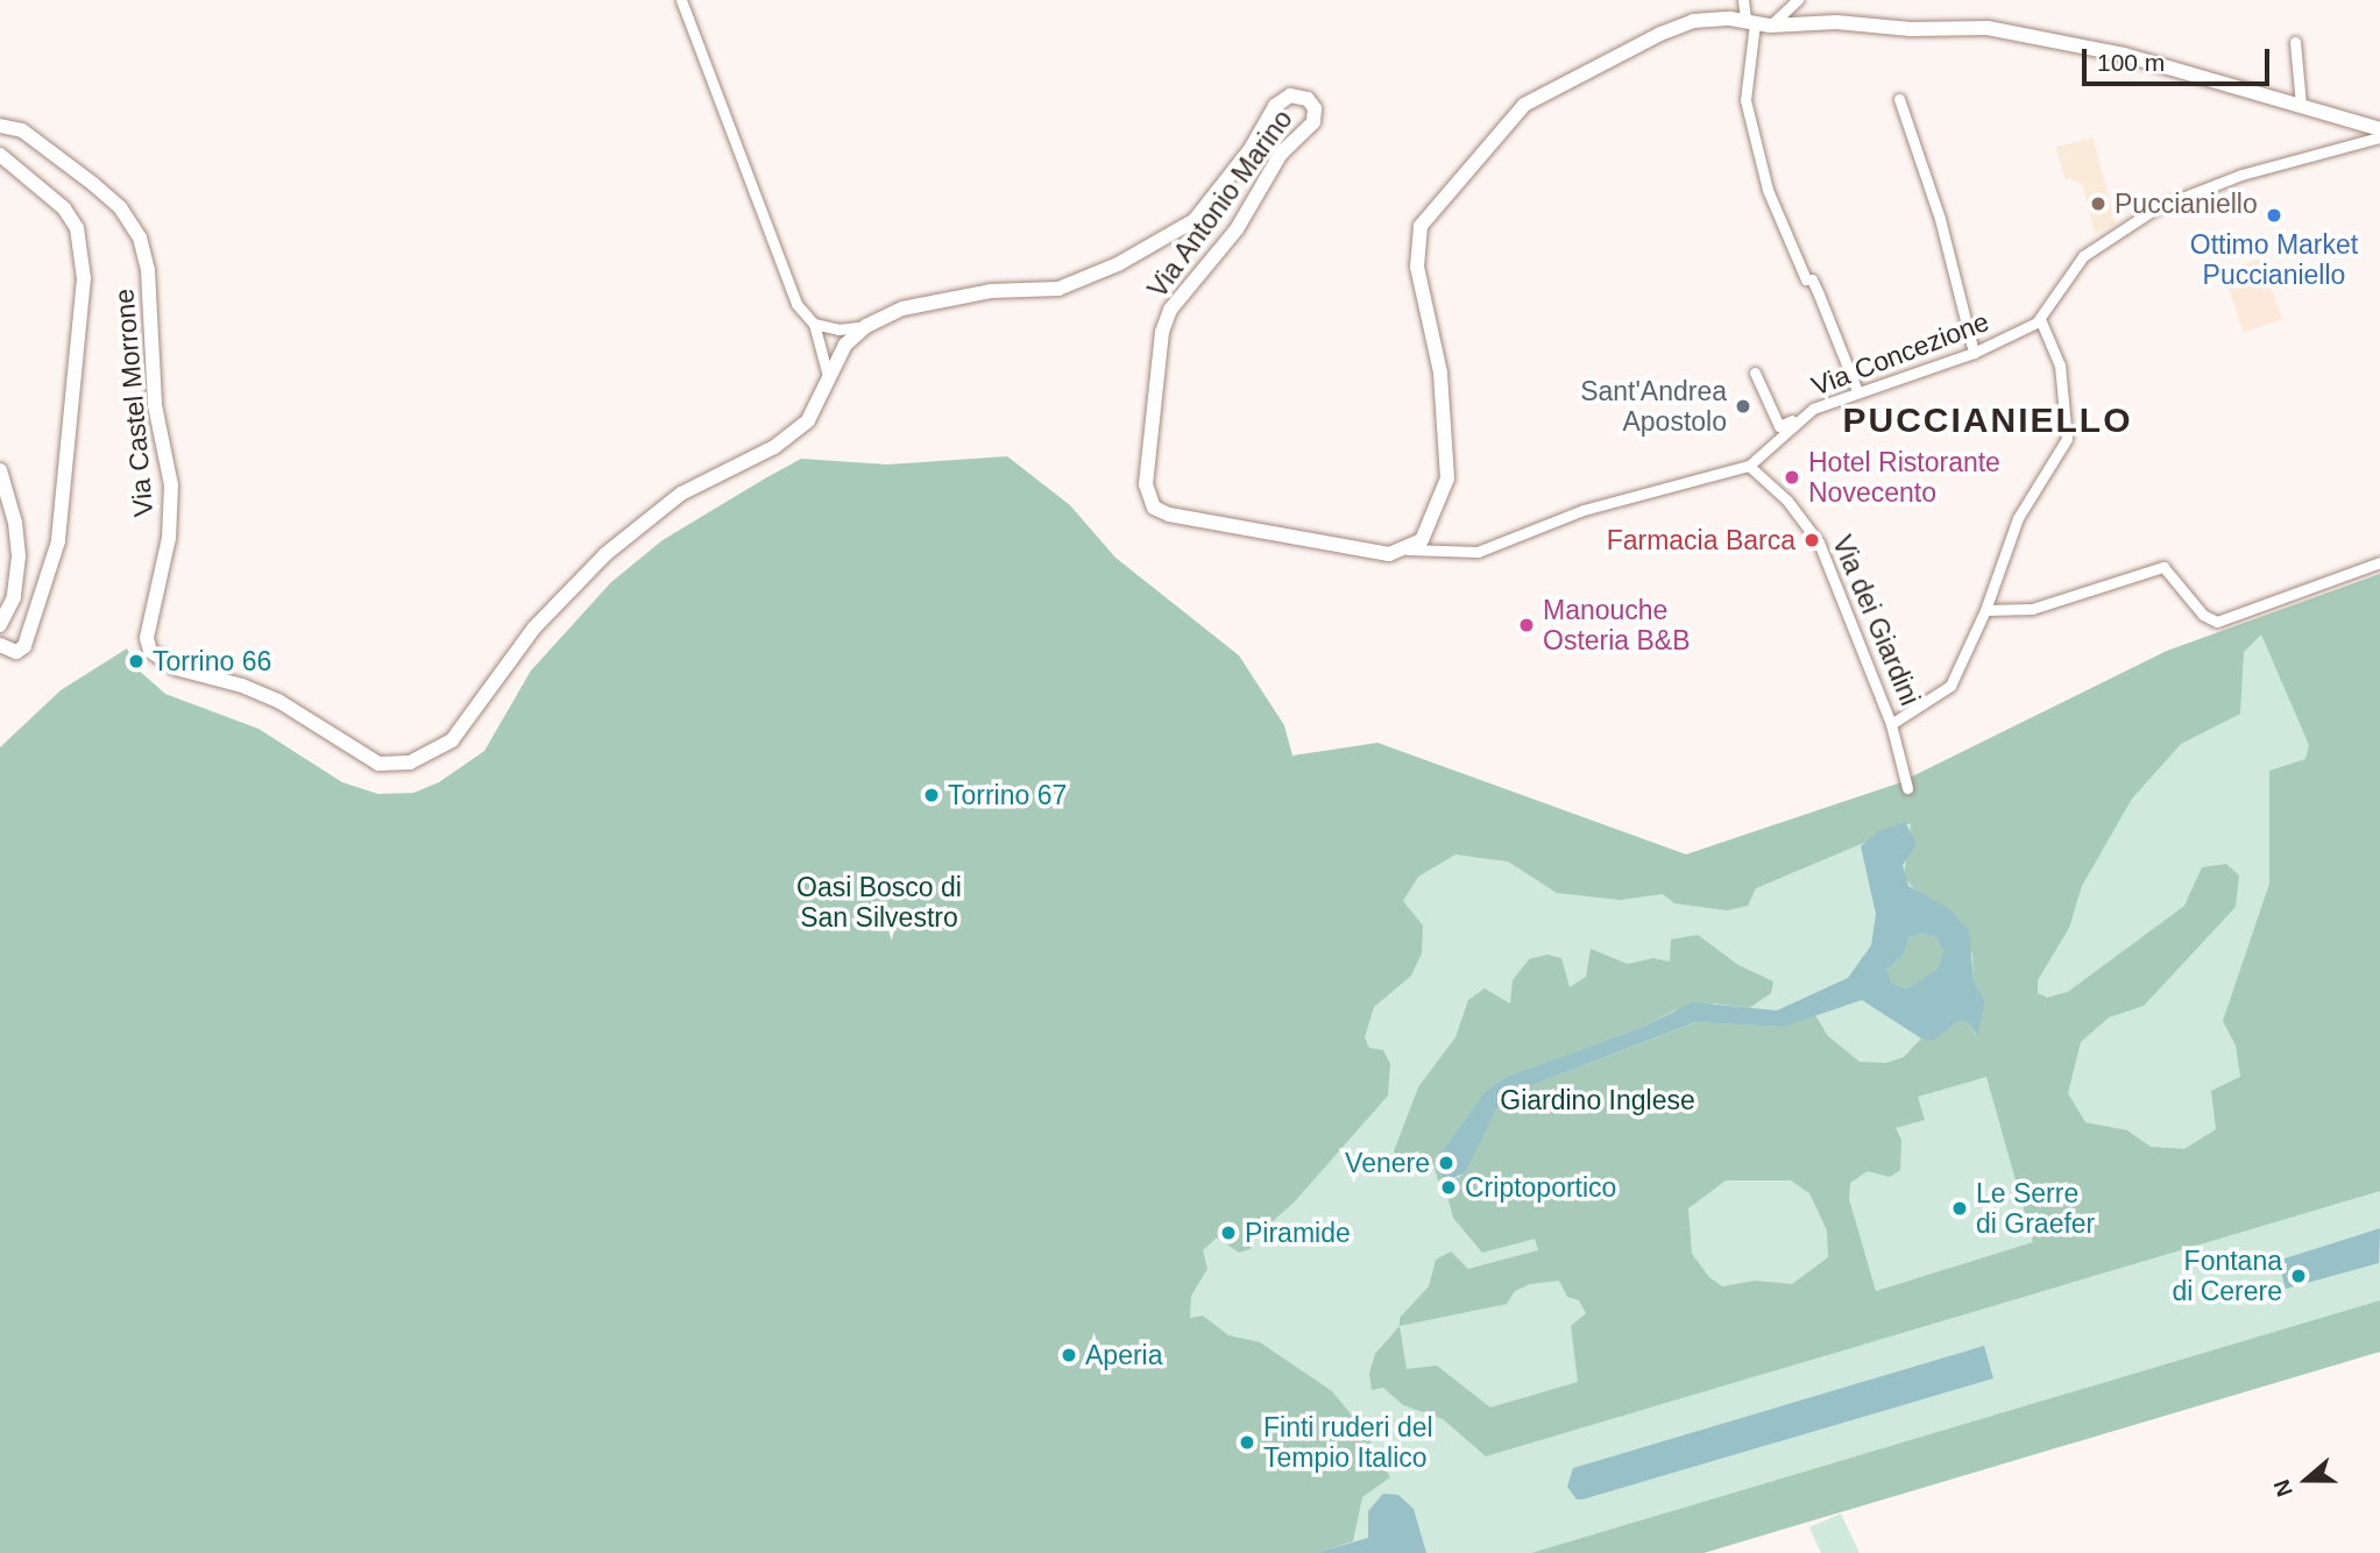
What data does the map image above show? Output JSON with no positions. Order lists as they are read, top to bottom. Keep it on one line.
{"streets":{"street":["Via Antonio Marino","Via Concezione","Via Castel Morrone","Via dei Giardini"]},"crossings":[["Via Antonio Marino","Via Concezione"],["Via Antonio Marino","Via Castel Morrone"],["Via Concezione","Via dei Giardini"]],"districts":["PUCCIANIELLO"],"parks":["Oasi Bosco di San Silvestro","Giardino Inglese"],"places":["Puccianiello","Ottimo Market Puccianiello","Sant'Andrea Apostolo","Hotel Ristorante Novecento","Farmacia Barca","Manouche Osteria B&B","Torrino 66","Torrino 67","Venere","Criptoportico","Le Serre di Graefer","Piramide","Fontana di Cerere","Aperia","Finti ruderi del Tempio Italico"],"scale_bar":"100 m","north":"left"}
